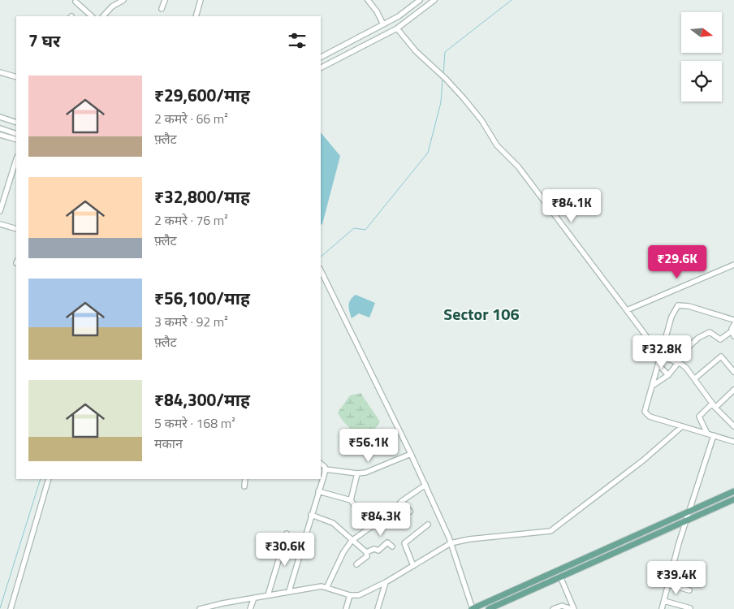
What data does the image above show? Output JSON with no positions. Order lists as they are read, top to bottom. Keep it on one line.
{"districts":["Sector 106"],"north":"right","page":{"heading":"7 घर","list":[{"name":"₹29,600/माह","note":"2 कमरे · 66 m² · फ़्लैट"},{"name":"₹32,800/माह","note":"2 कमरे · 76 m² · फ़्लैट"},{"name":"₹56,100/माह","note":"3 कमरे · 92 m² · फ़्लैट"},{"name":"₹84,300/माह","note":"5 कमरे · 168 m² · मकान"}],"price":["₹84.1K","₹29.6K","₹32.8K","₹56.1K","₹84.3K","₹30.6K","₹39.4K"]}}
